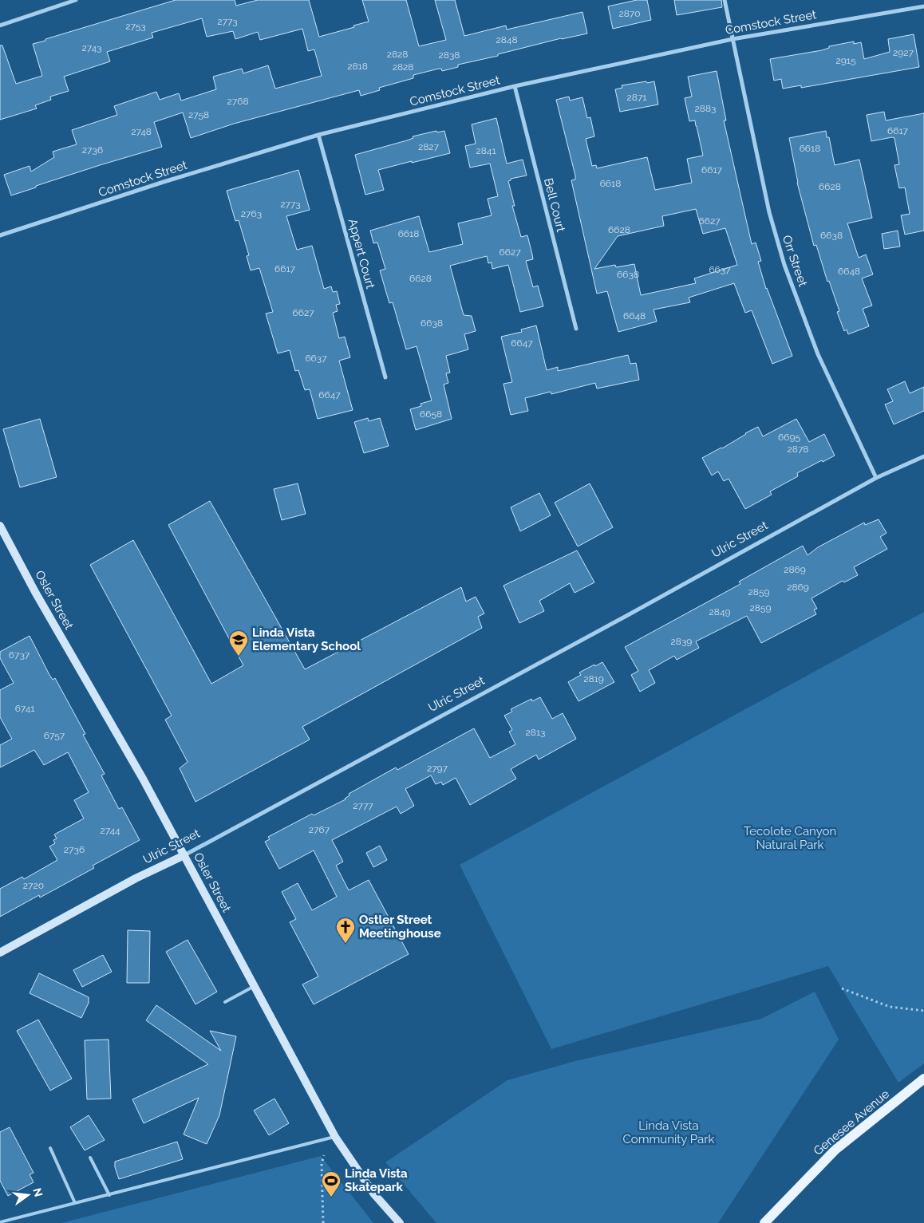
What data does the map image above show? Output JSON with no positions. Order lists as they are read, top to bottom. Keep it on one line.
{"streets":{"main road":["Genesee Avenue"],"street":["Comstock Street","Bell Court","Appert Court","Orr Street","Ulric Street","Osler Street"]},"crossings":[["Comstock Street","Bell Court"],["Comstock Street","Appert Court"],["Comstock Street","Orr Street"],["Orr Street","Ulric Street"],["Ulric Street","Osler Street"]],"parks":["Tecolote Canyon Natural Park","Linda Vista Community Park"],"places":{"school or university":["Linda Vista Elementary School"],"church":["Ostler Street Meetinghouse"],"sports":["Linda Vista Skatepark"]},"house_numbers":["2870","2773","2753","2848","2743","2927","2828","2838","2915","2818","2828","2871","2768","2883","2758","6617","2748","2827","6618","2736","2841","6617","6618","6628","2773","2763","6627","6628","6618","6638","6627","6617","6637","6648","6638","6628","6627","6648","6638","6647","6637","6647","6658","6695","2878","2869","2869","2859","2859","2849","2839","6737","2819","6741","2813","6757","2797","2777","2767","2744","2736","2720"],"north":"right"}
